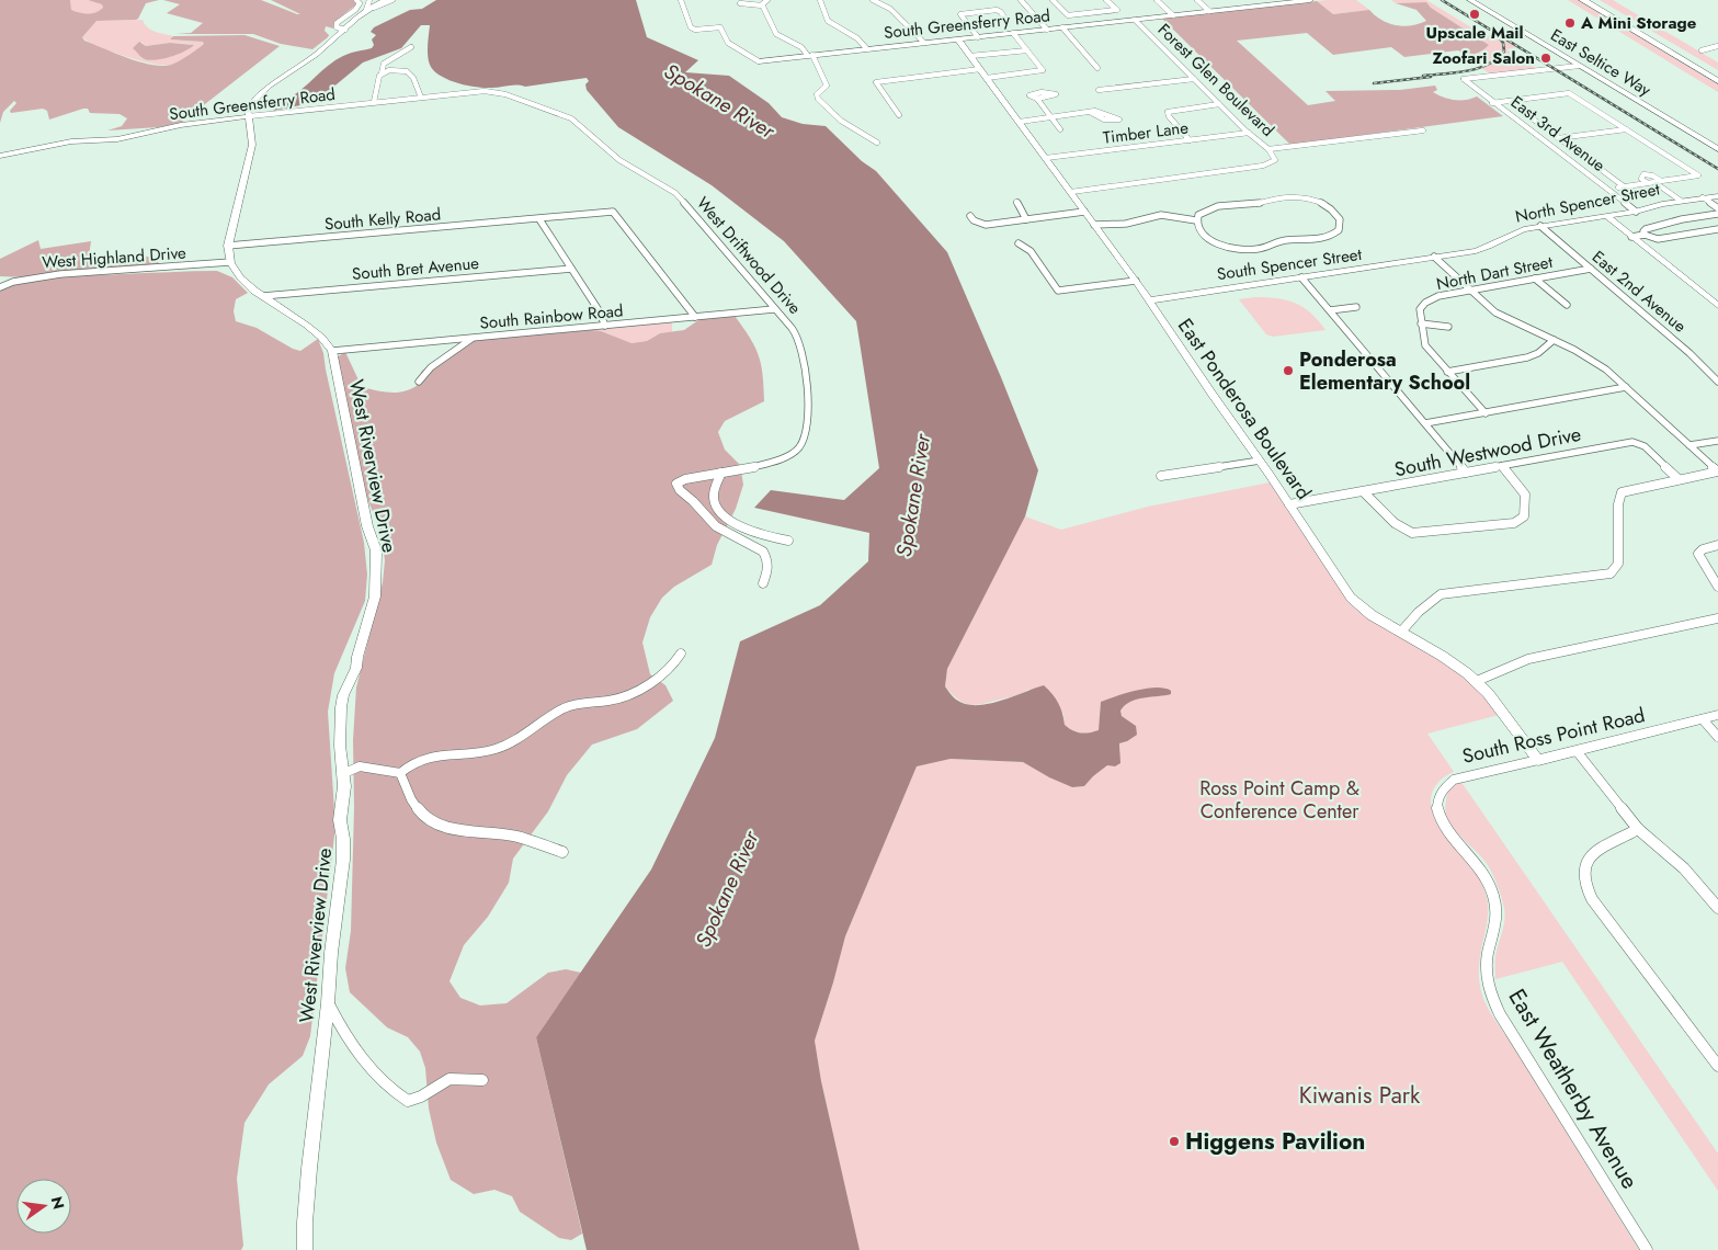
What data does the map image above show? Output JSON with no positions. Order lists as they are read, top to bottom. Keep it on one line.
{"streets":{"main road":["East Seltice Way"],"street":["South Greensferry Road","Forest Glen Boulevard","Timber Lane","East 3rd Avenue","North Spencer Street","South Kelly Road","West Driftwood Drive","West Highland Drive","South Spencer Street","South Bret Avenue","North Dart Street","East 2nd Avenue","South Rainbow Road","East Ponderosa Boulevard","South Westwood Drive","West Riverview Drive","South Ross Point Road","East Weatherby Avenue"]},"crossings":[["South Greensferry Road","Forest Glen Boulevard"],["South Greensferry Road","West Driftwood Drive"],["South Greensferry Road","East Ponderosa Boulevard"],["East Seltice Way","East 3rd Avenue"],["Forest Glen Boulevard","Timber Lane"],["Forest Glen Boulevard","East Ponderosa Boulevard"],["Timber Lane","East Ponderosa Boulevard"],["East 3rd Avenue","North Spencer Street"],["North Spencer Street","South Spencer Street"],["North Spencer Street","East 2nd Avenue"],["South Kelly Road","South Rainbow Road"],["West Driftwood Drive","South Rainbow Road"],["West Highland Drive","West Riverview Drive"],["South Spencer Street","East Ponderosa Boulevard"],["South Bret Avenue","West Riverview Drive"],["North Dart Street","East 2nd Avenue"],["South Rainbow Road","West Riverview Drive"],["East Ponderosa Boulevard","South Westwood Drive"],["East Ponderosa Boulevard","South Ross Point Road"],["South Ross Point Road","East Weatherby Avenue"]],"water":["Spokane River"],"parks":["Ross Point Camp & Conference Center","Kiwanis Park"],"places":["Upscale Mail","A Mini Storage","Zoofari Salon","Ponderosa Elementary School","Higgens Pavilion"],"north":"right"}
